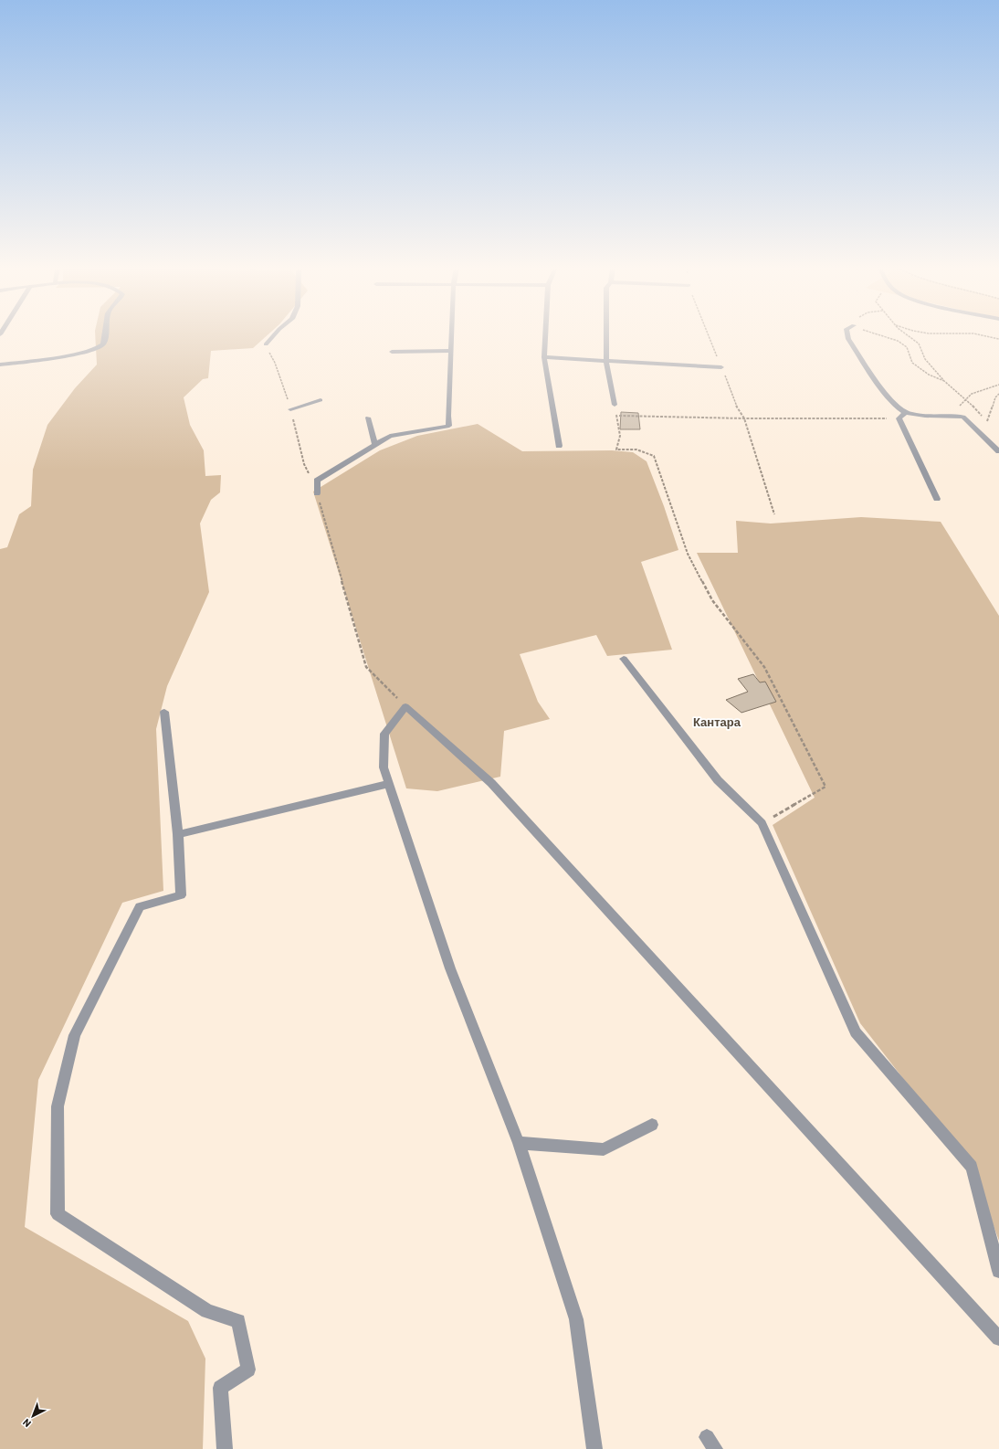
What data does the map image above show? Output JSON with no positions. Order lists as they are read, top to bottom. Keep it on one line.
{"districts":["Кантара"],"north":"bottom left"}
